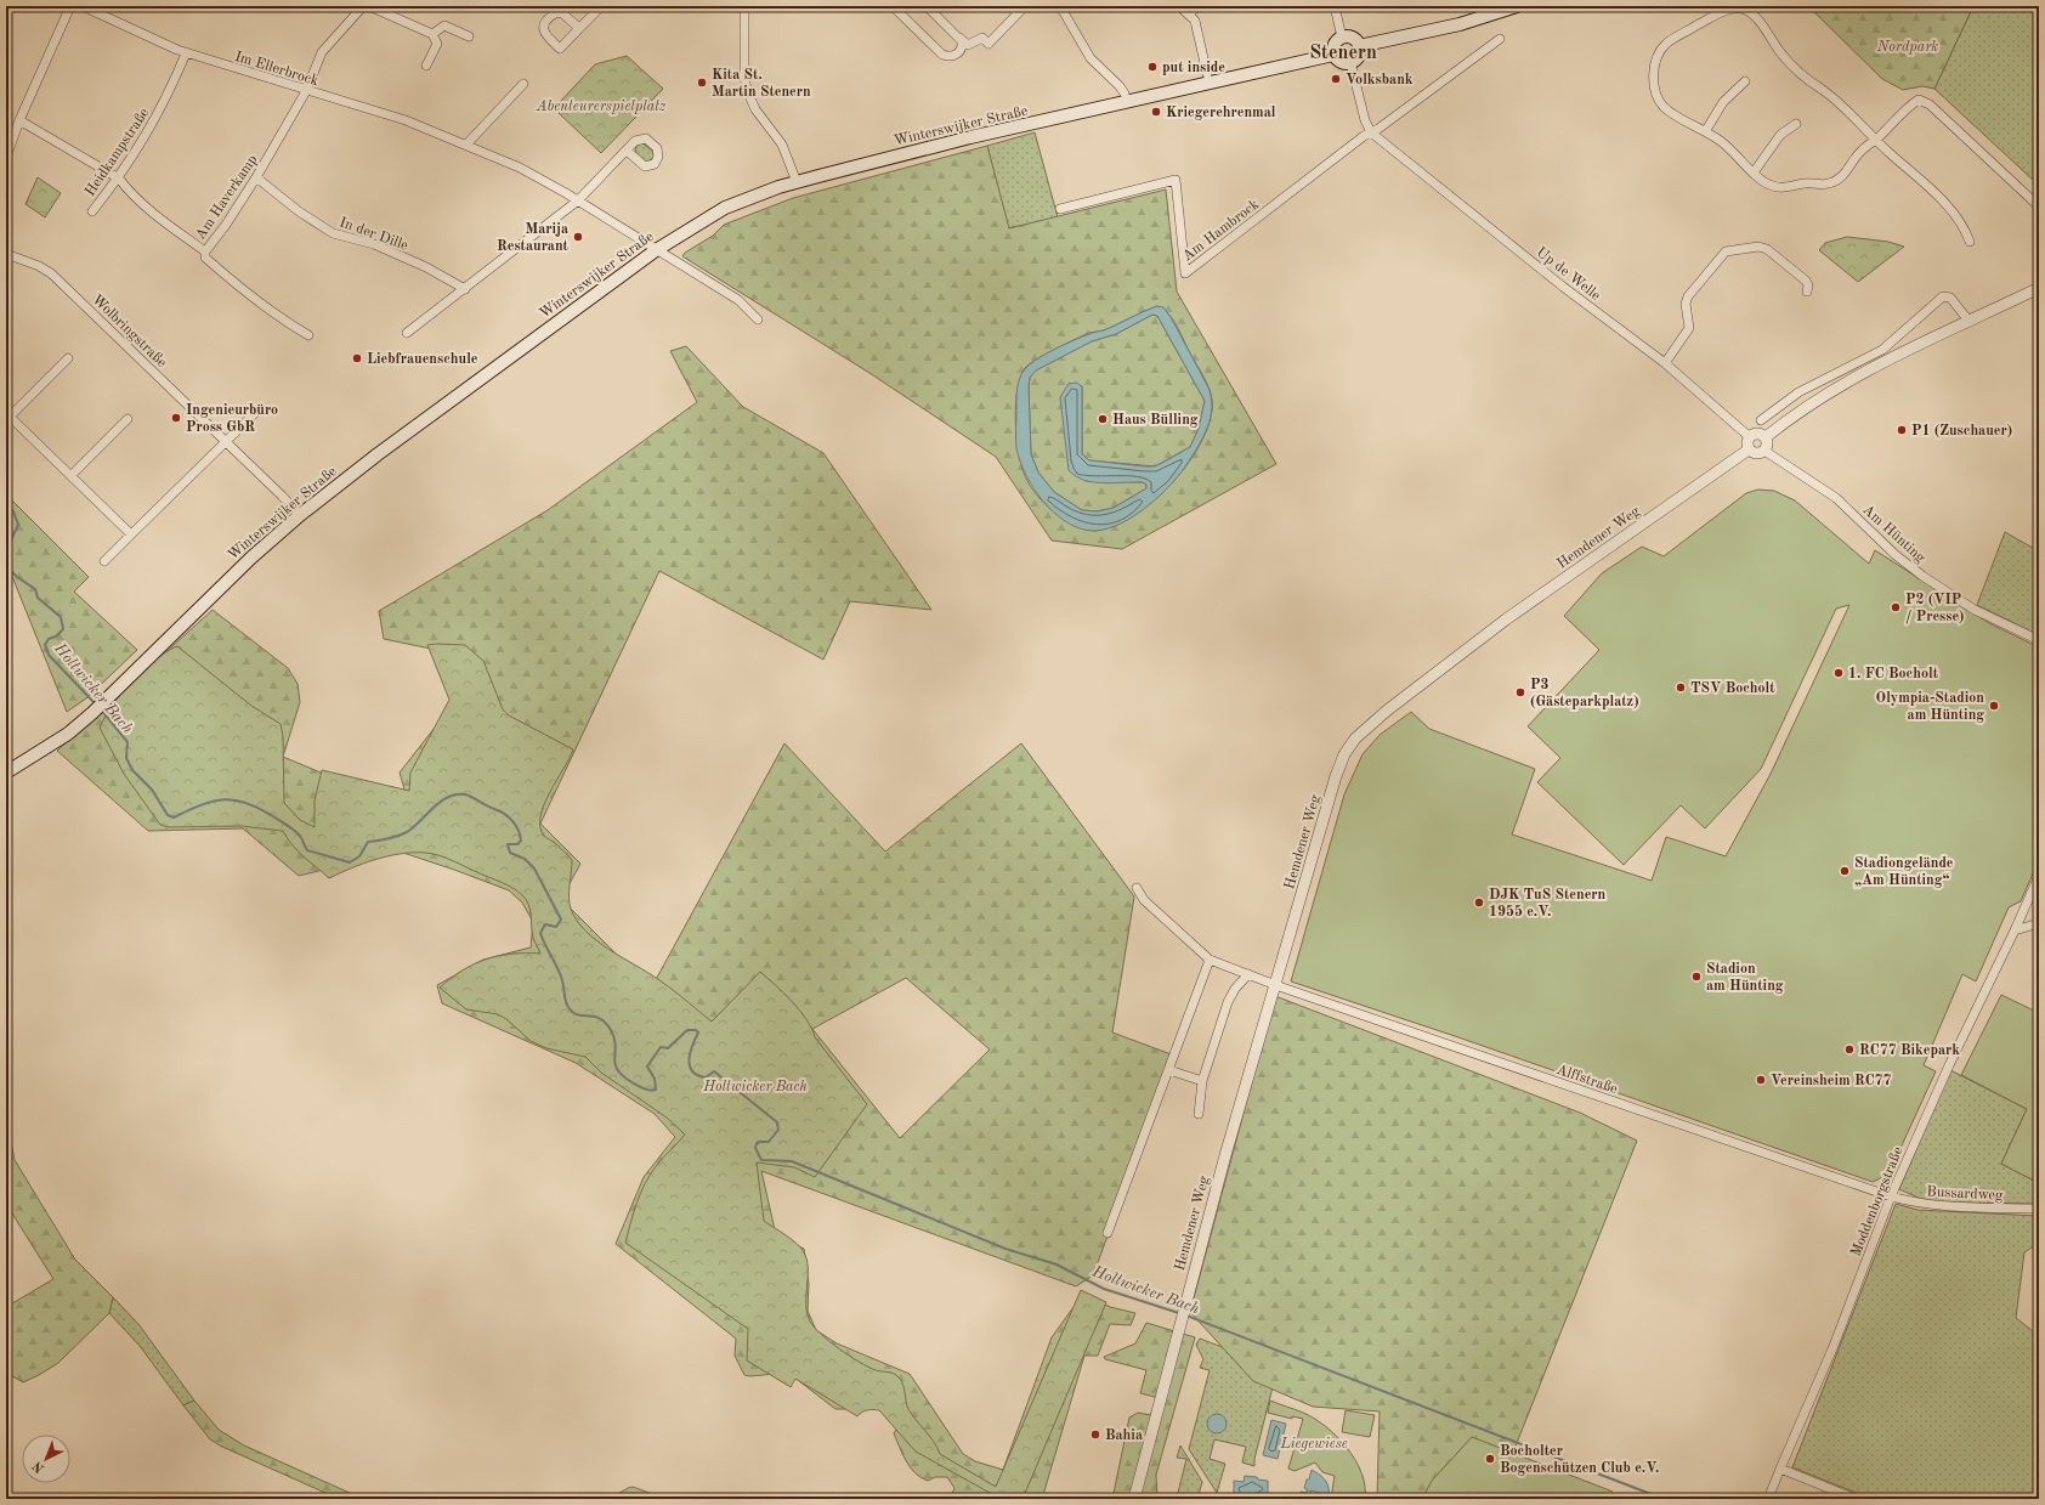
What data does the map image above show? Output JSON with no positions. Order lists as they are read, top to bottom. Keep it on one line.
{"streets":{"main road":["Winterswijker Straße"],"street":["Im Ellerbrock","Heidkampstraße","Am Haverkamp","Am Hambrock","In der Dille","Up de Welle","Wolbringstraße","Am Hünting","Hemdener Weg","Alffstraße","Bussardweg","Moddenborgstraße"]},"crossings":[["Im Ellerbrock","Winterswijker Straße"],["Im Ellerbrock","Heidkampstraße"],["Im Ellerbrock","Am Haverkamp"],["Winterswijker Straße","Wolbringstraße"],["Am Haverkamp","In der Dille"],["Am Hambrock","Up de Welle"],["Up de Welle","Am Hünting"],["Up de Welle","Hemdener Weg"],["Am Hünting","Hemdener Weg"],["Hemdener Weg","Alffstraße"],["Alffstraße","Bussardweg"],["Alffstraße","Moddenborgstraße"],["Bussardweg","Moddenborgstraße"]],"districts":["Stenern"],"water":["Holtwicker Bach"],"parks":["Nordpark","Abenteurerspielplatz","Holtwicker Bach","Liegewiese"],"places":["put inside","Volksbank","Kita St. Martin Stenern","Kriegerehrenmal","Marija Restaurant","Liebfrauenschule","Ingenieurbüro Pross GbR","Haus Bülling","P1 (Zuschauer)","P2 (VIP / Presse)","1. FC Bocholt","TSV Bocholt","P3 (Gästeparkplatz)","Olympia-Stadion am Hünting","Stadiongelände „Am Hünting“","DJK TuS Stenern 1955 e.V.","Stadion am Hünting","RC77 Bikepark","Vereinsheim RC77","Bahia","Bocholter Bogenschützen Club e.V."],"north":"bottom left"}
